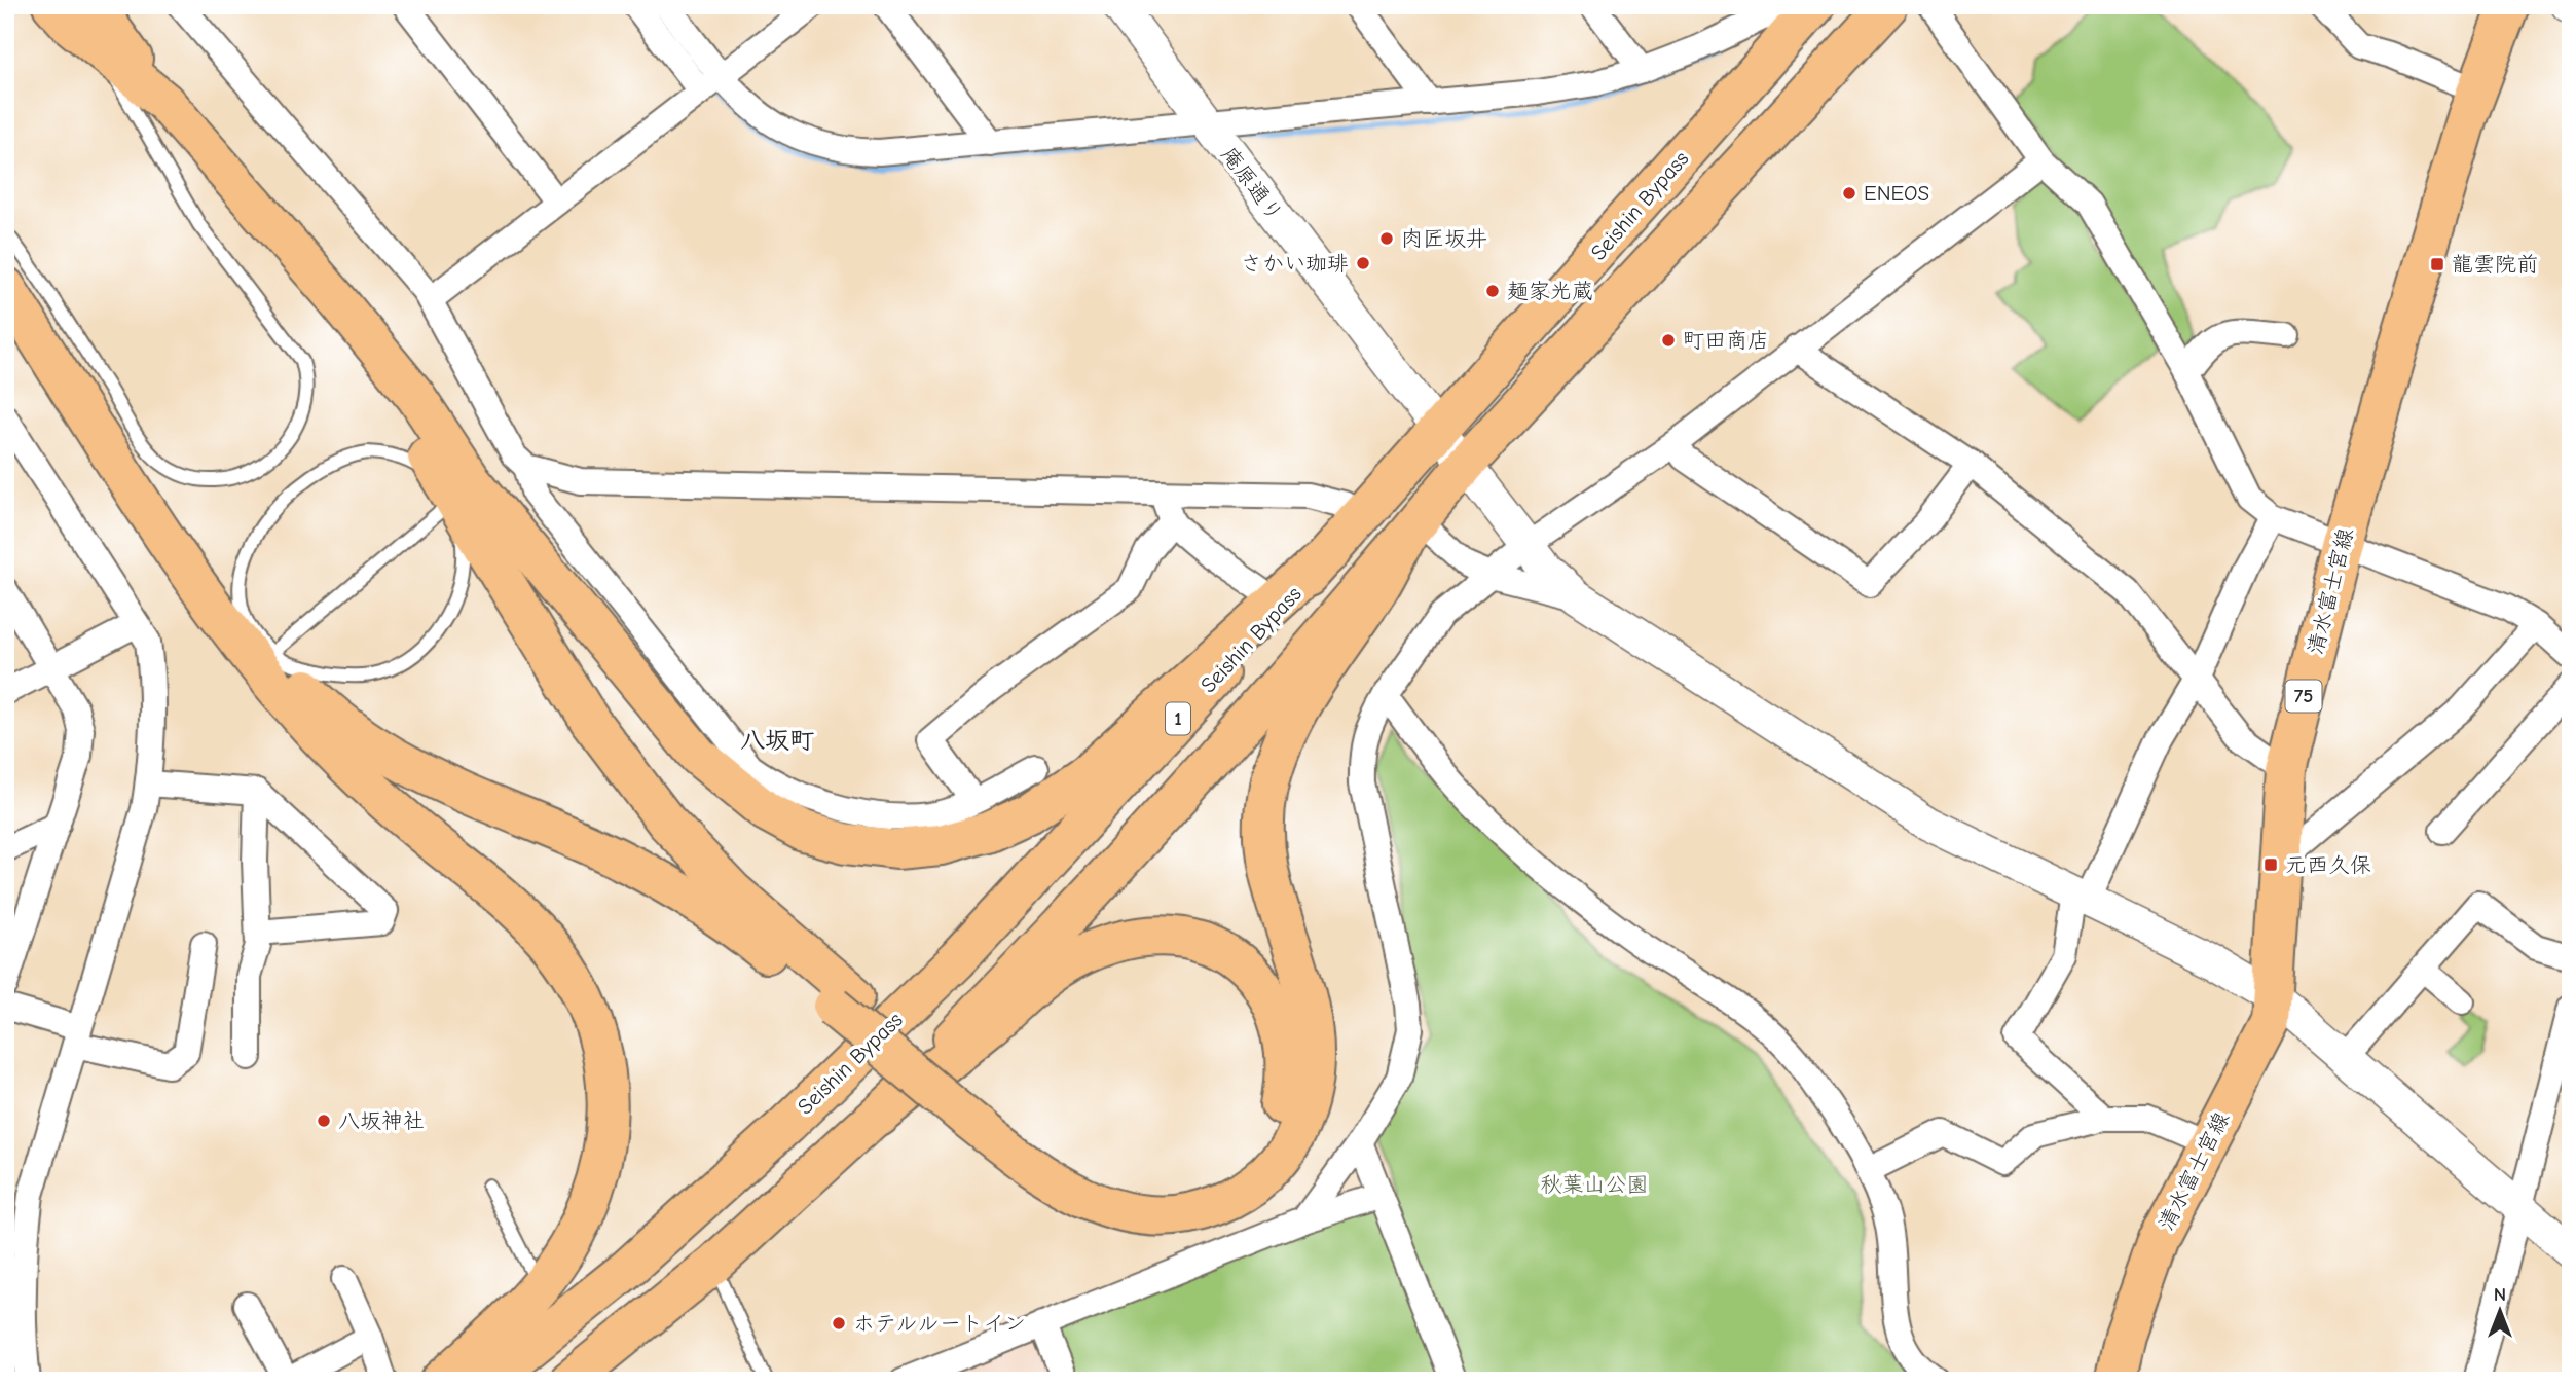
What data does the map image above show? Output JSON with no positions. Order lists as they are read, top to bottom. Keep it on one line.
{"streets":{"main road":["Seishin Bypass","清水富士宮線","75","1"],"street":["庵原通り"]},"crossings":[["庵原通り","Seishin Bypass"],["庵原通り","清水富士宮線"]],"districts":["八坂町"],"parks":["秋葉山公園"],"places":{"other":["ENEOS","肉匠坂井","さかい珈琲","麺家光蔵","町田商店","八坂神社","ホテルルートイン"],"transit":["龍雲院前","元西久保"]},"north":"top"}
